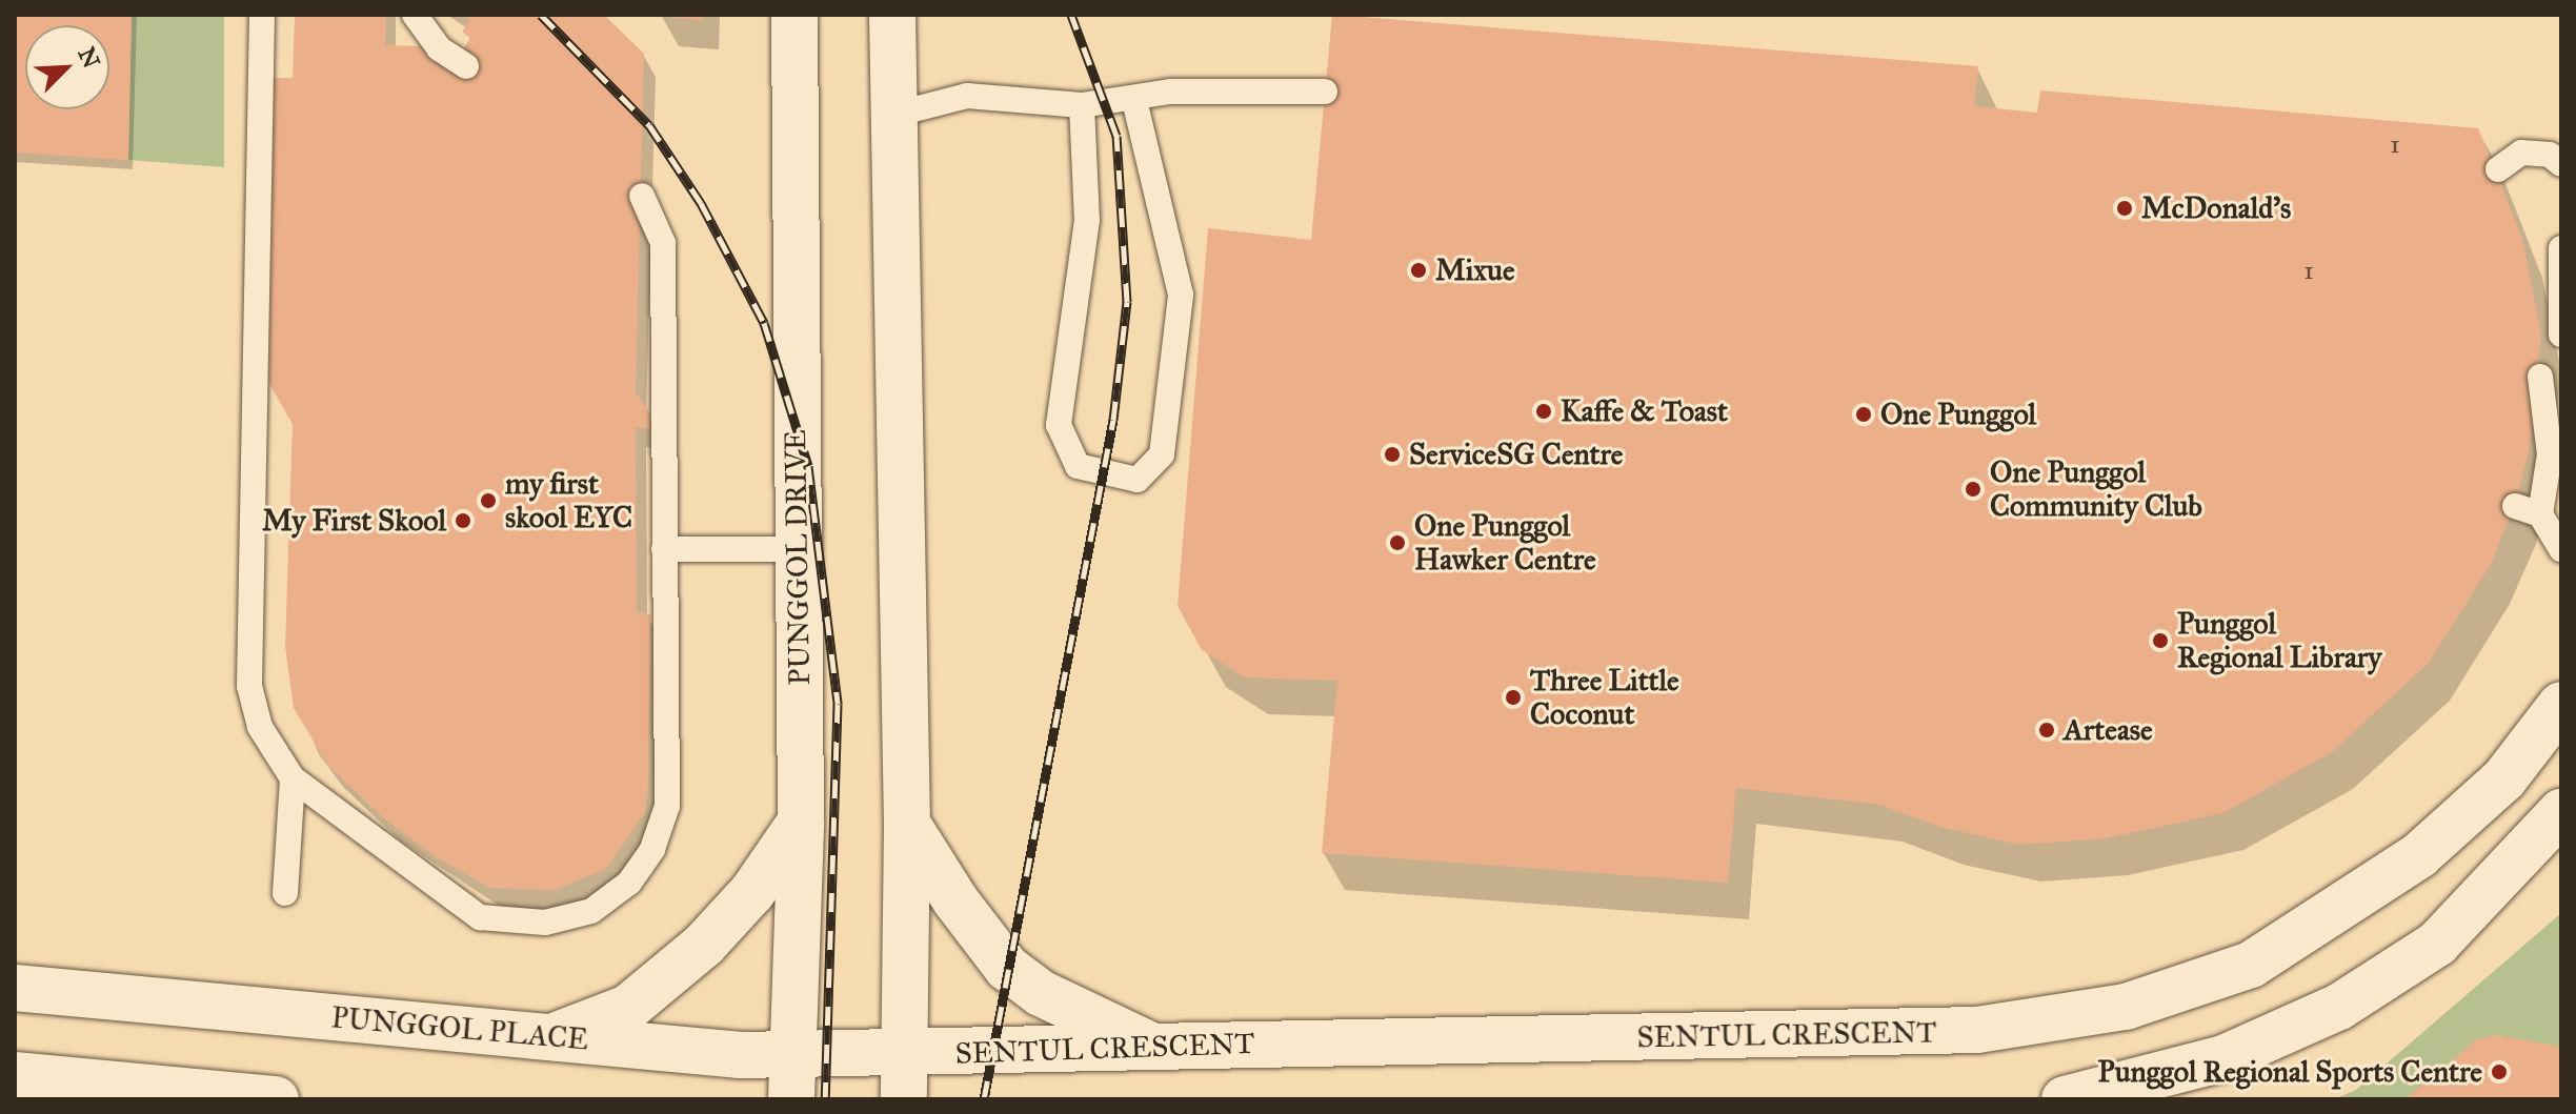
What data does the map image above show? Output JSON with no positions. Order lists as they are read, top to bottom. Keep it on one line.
{"streets":{"street":["PUNGGOL DRIVE","PUNGGOL PLACE","SENTUL CRESCENT"]},"crossings":[["PUNGGOL DRIVE","PUNGGOL PLACE"],["PUNGGOL PLACE","SENTUL CRESCENT"]],"places":["McDonald's","Mixue","Kaffe & Toast","One Punggol","ServiceSG Centre","One Punggol Community Club","my first skool EYC","My First Skool","One Punggol Hawker Centre","Punggol Regional Library","Three Little Coconut","Artease","Punggol Regional Sports Centre"],"house_numbers":["1","1"],"north":"top right"}
